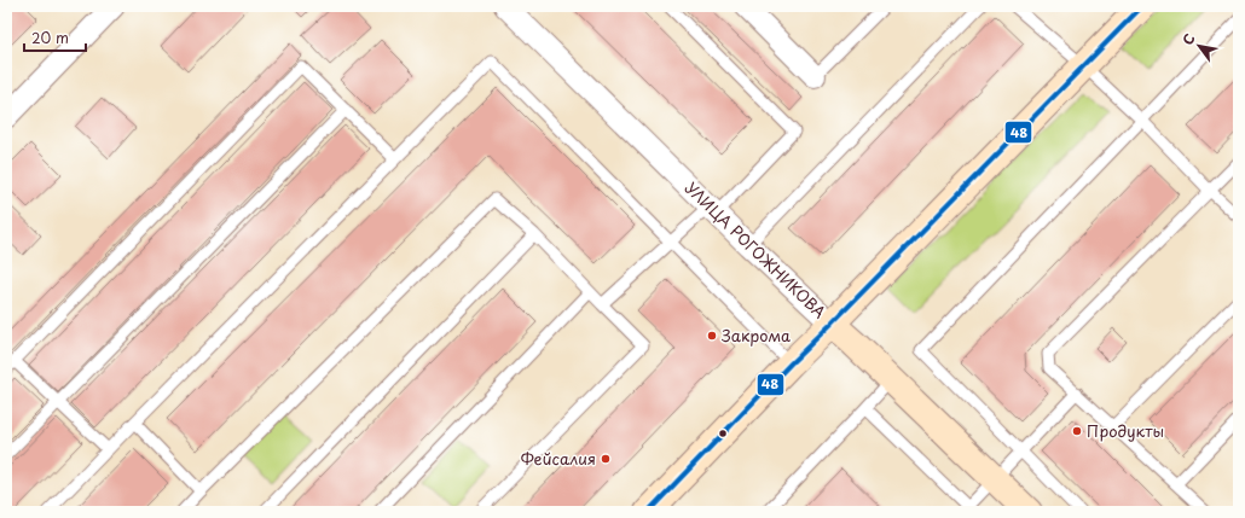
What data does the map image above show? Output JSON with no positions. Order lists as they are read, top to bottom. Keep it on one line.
{"streets":{"main road":["УЛИЦА РОГОЖНИКОВА"]},"places":["Закрома","Продукты","Фейсалия"],"lines":["transit line 48"],"scale_bar":"20 m","north":"top left"}
